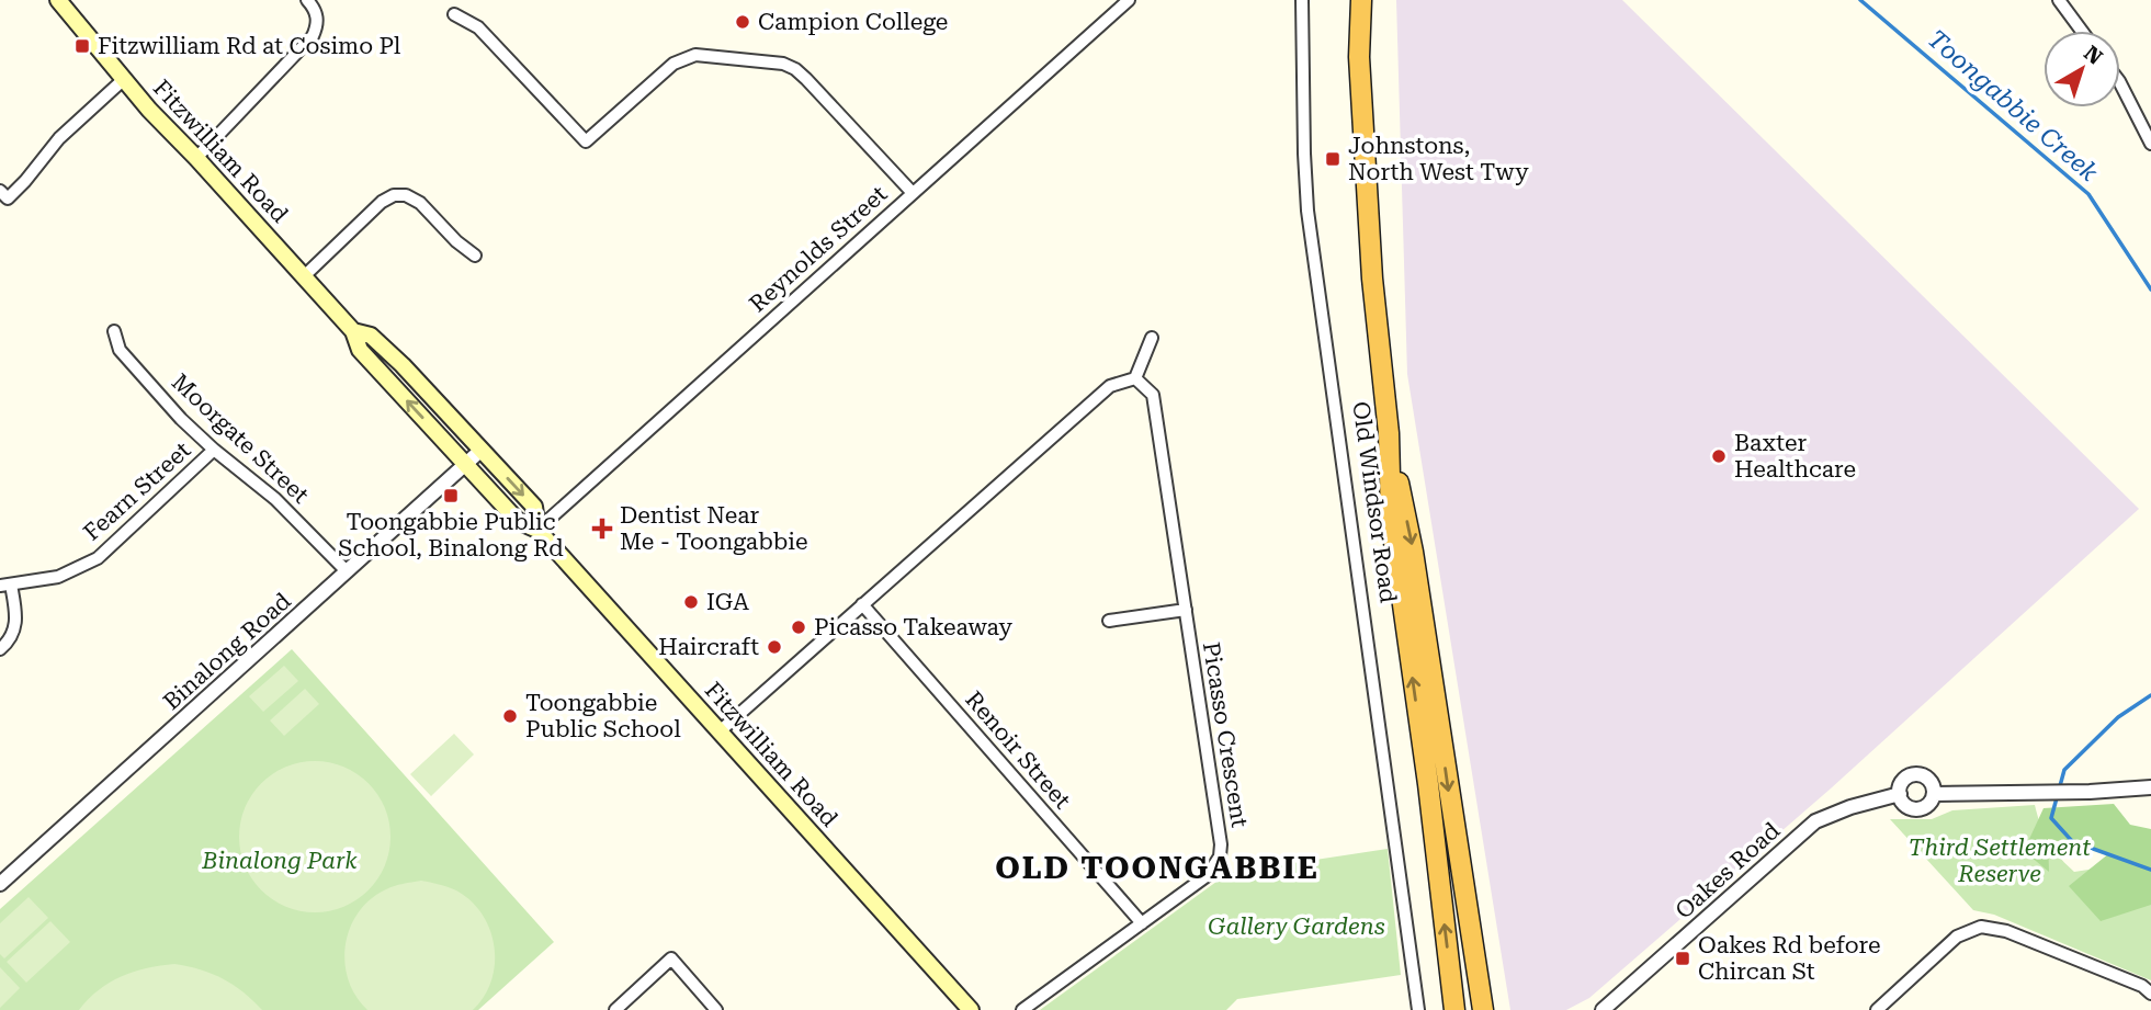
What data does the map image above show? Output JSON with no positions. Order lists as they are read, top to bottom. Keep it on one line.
{"streets":{"highway":["Old Windsor Road"],"main road":["Fitzwilliam Road"],"street":["Reynolds Street","Moorgate Street","Fearn Street","Binalong Road","Picasso Crescent","Renoir Street","Oakes Road"]},"crossings":[["Fitzwilliam Road","Reynolds Street"],["Fitzwilliam Road","Binalong Road"],["Moorgate Street","Fearn Street"],["Moorgate Street","Binalong Road"],["Picasso Crescent","Renoir Street"]],"districts":["OLD TOONGABBIE"],"water":["Toongabbie Creek"],"parks":["Third Settlement Reserve","Binalong Park","Gallery Gardens"],"places":{"other":["Campion College","Baxter Healthcare","IGA","Picasso Takeaway","Haircraft","Toongabbie Public School"],"transit":["Fitzwilliam Rd at Cosimo Pl","Johnstons, North West Twy","Toongabbie Public School, Binalong Rd","Oakes Rd before Chircan St"],"health":["Dentist Near Me - Toongabbie"]},"north":"top right"}
